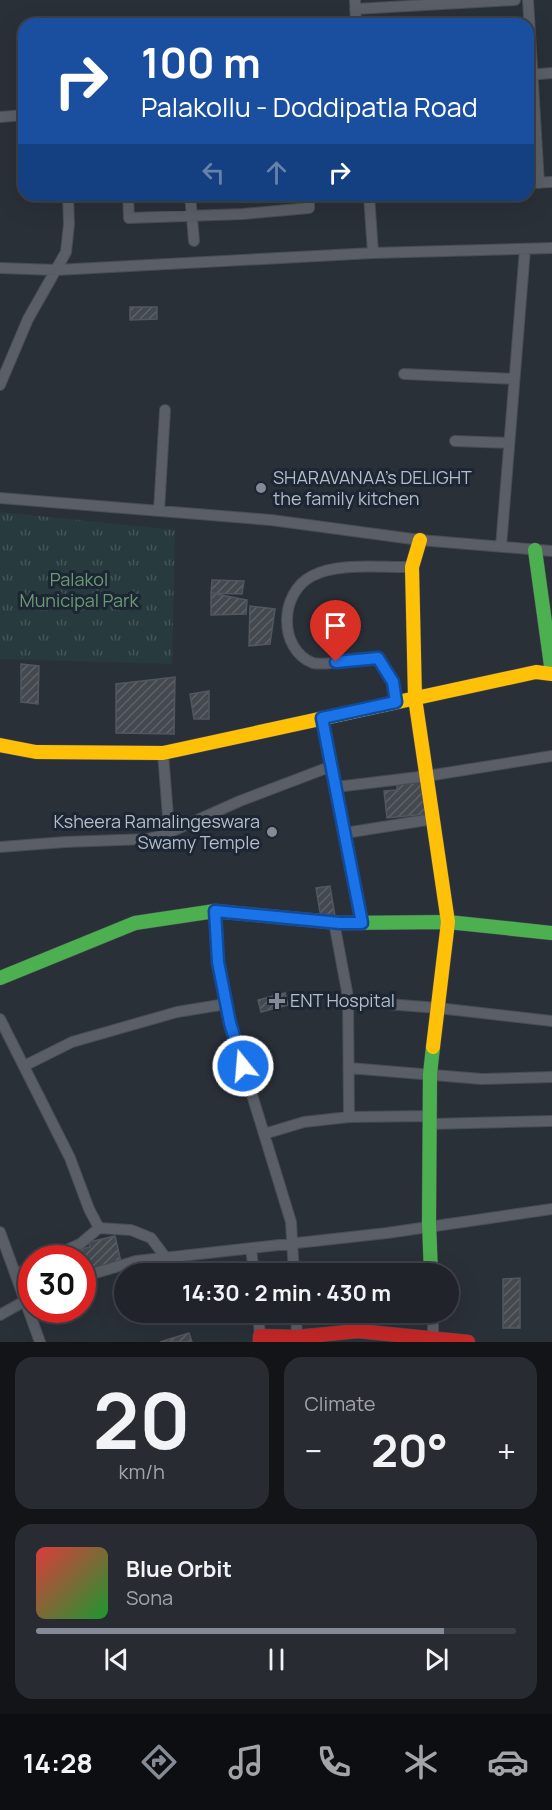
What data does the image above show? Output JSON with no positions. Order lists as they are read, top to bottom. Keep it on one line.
{"parks":["Palakol Municipal Park"],"places":{"other":["SHARAVANAA's DELIGHT the family kitchen","Ksheera Ramalingeswara Swamy Temple"],"health":["ENT Hospital"]},"page":{"turn":["100 m","Palakollu - Doddipatla Road"],"limit":"30","trip":"14:30 · 2 min · 430 m","tile":[["20","km/h"],"Climate"],"heat":["−","20°","+"],"song":["Blue Orbit","Sona"],"tabs":"14:28"}}
